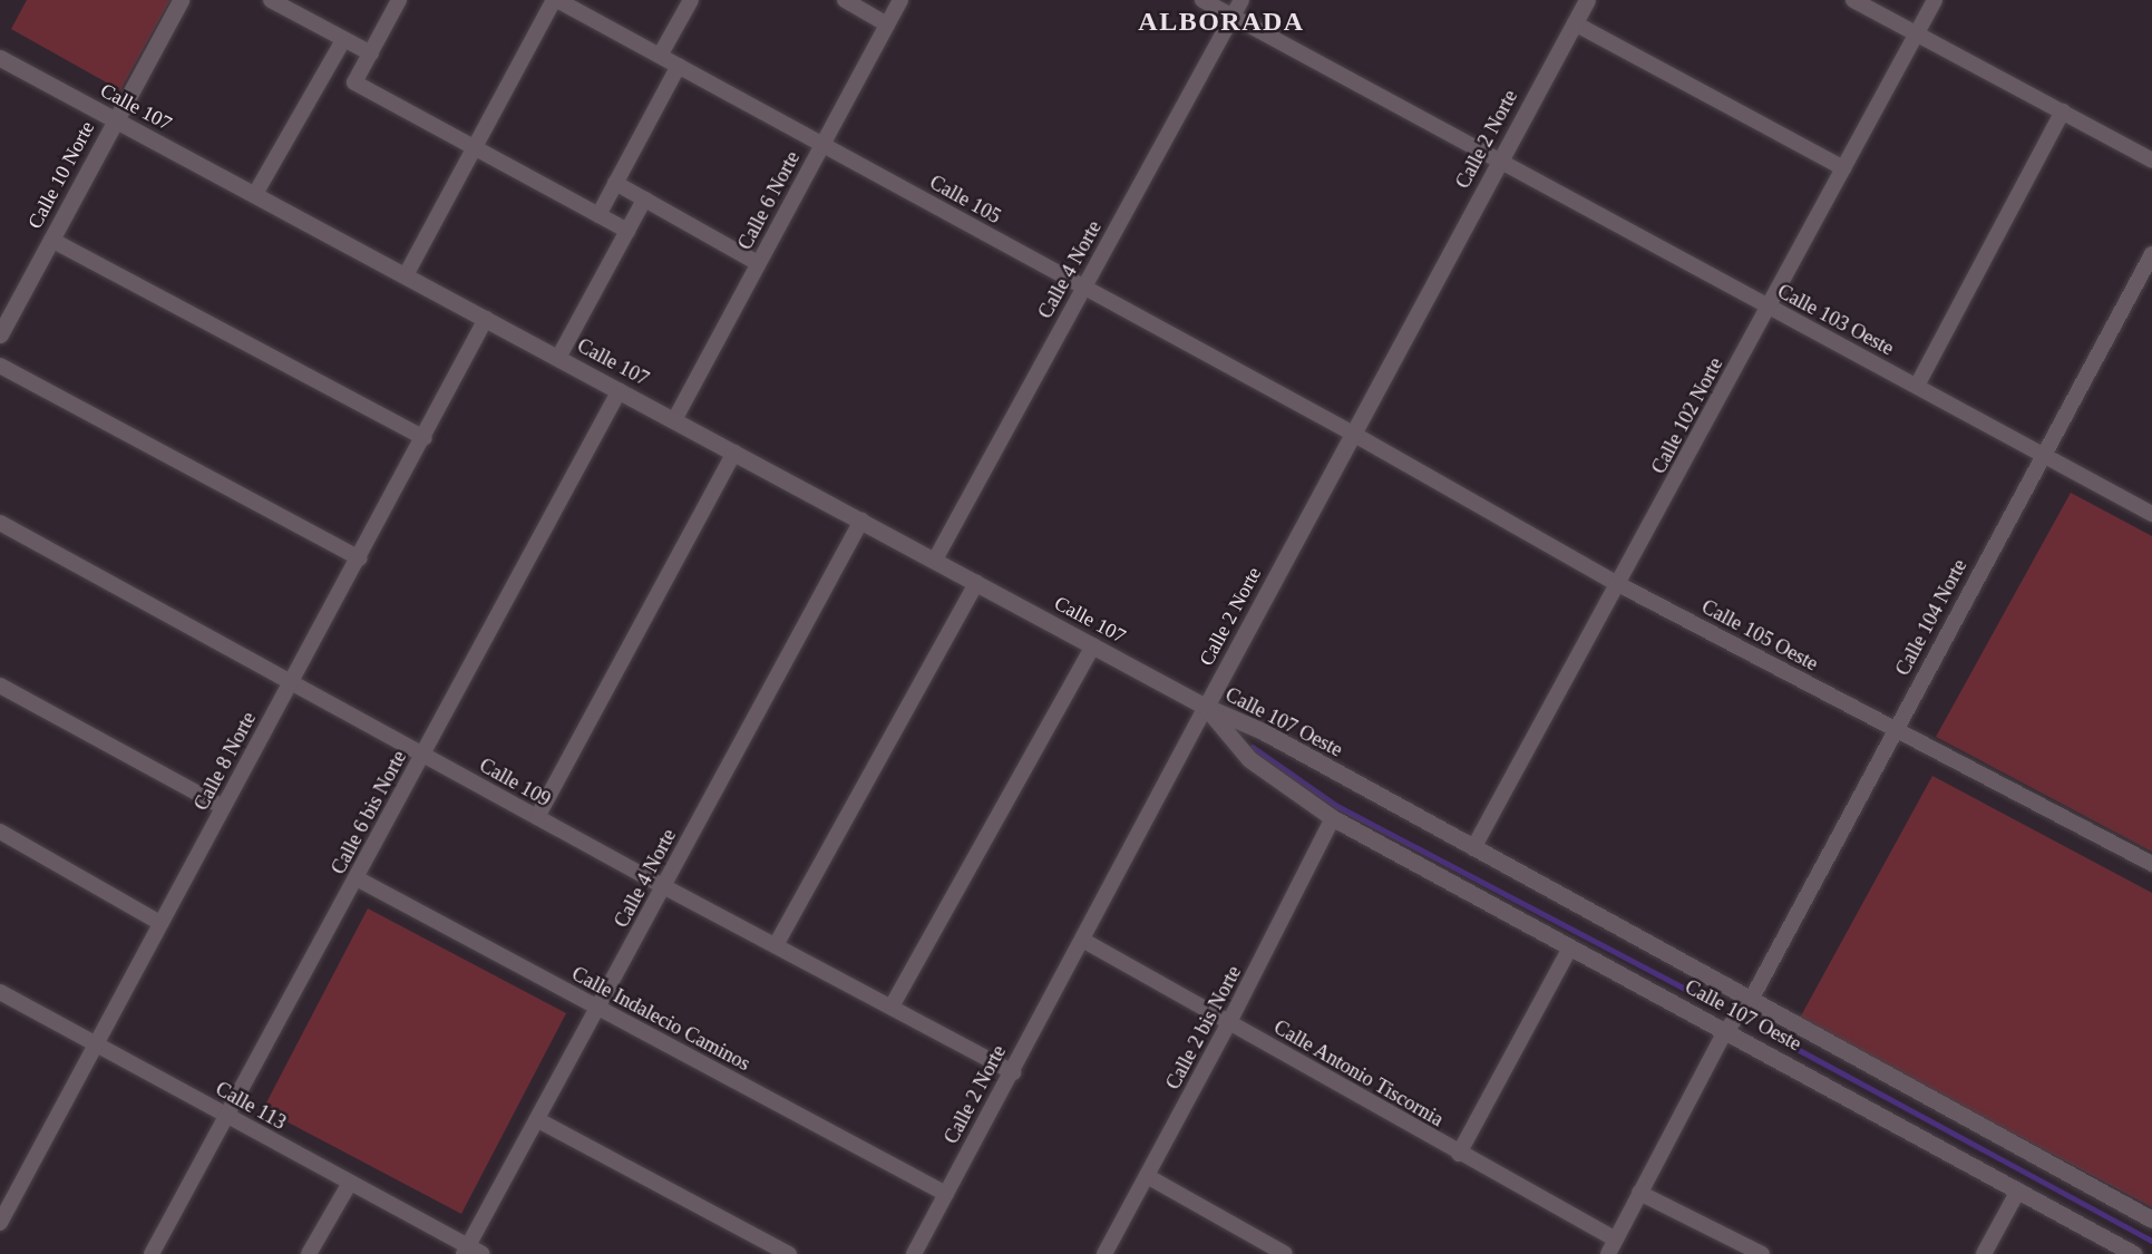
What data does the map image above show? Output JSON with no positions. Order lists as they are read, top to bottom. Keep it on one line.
{"streets":{"street":["Calle 107","Calle 2 Norte","Calle 10 Norte","Calle 105","Calle 6 Norte","Calle 4 Norte","Calle 103 Oeste","Calle 102 Norte","Calle 104 Norte","Calle 105 Oeste","Calle 107 Oeste","Calle 8 Norte","Calle 109","Calle 6 bis Norte","Calle Indalecio Caminos","Calle 2 bis Norte","Calle Antonio Tiscornia","Calle 113"]},"crossings":[["Calle 107","Calle 2 Norte"],["Calle 107","Calle 10 Norte"],["Calle 107","Calle 6 Norte"],["Calle 107","Calle 4 Norte"],["Calle 107","Calle 107 Oeste"],["Calle 107","Calle 8 Norte"],["Calle 107","Calle 6 bis Norte"],["Calle 2 Norte","Calle 105"],["Calle 2 Norte","Calle 103 Oeste"],["Calle 2 Norte","Calle 105 Oeste"],["Calle 2 Norte","Calle 107 Oeste"],["Calle 2 Norte","Calle 109"],["Calle 2 Norte","Calle Indalecio Caminos"],["Calle 2 Norte","Calle Antonio Tiscornia"],["Calle 105","Calle 6 Norte"],["Calle 105","Calle 4 Norte"],["Calle 105","Calle 105 Oeste"],["Calle 4 Norte","Calle 103 Oeste"],["Calle 4 Norte","Calle 109"],["Calle 4 Norte","Calle Indalecio Caminos"],["Calle 4 Norte","Calle 113"],["Calle 103 Oeste","Calle 102 Norte"],["Calle 103 Oeste","Calle 104 Norte"],["Calle 102 Norte","Calle 105 Oeste"],["Calle 102 Norte","Calle 107 Oeste"],["Calle 104 Norte","Calle 105 Oeste"],["Calle 104 Norte","Calle 107 Oeste"],["Calle 107 Oeste","Calle 2 bis Norte"],["Calle 8 Norte","Calle 109"],["Calle 8 Norte","Calle 113"],["Calle 109","Calle 6 bis Norte"],["Calle 6 bis Norte","Calle Indalecio Caminos"],["Calle 6 bis Norte","Calle 113"],["Calle 2 bis Norte","Calle Antonio Tiscornia"]],"districts":["ALBORADA"]}
